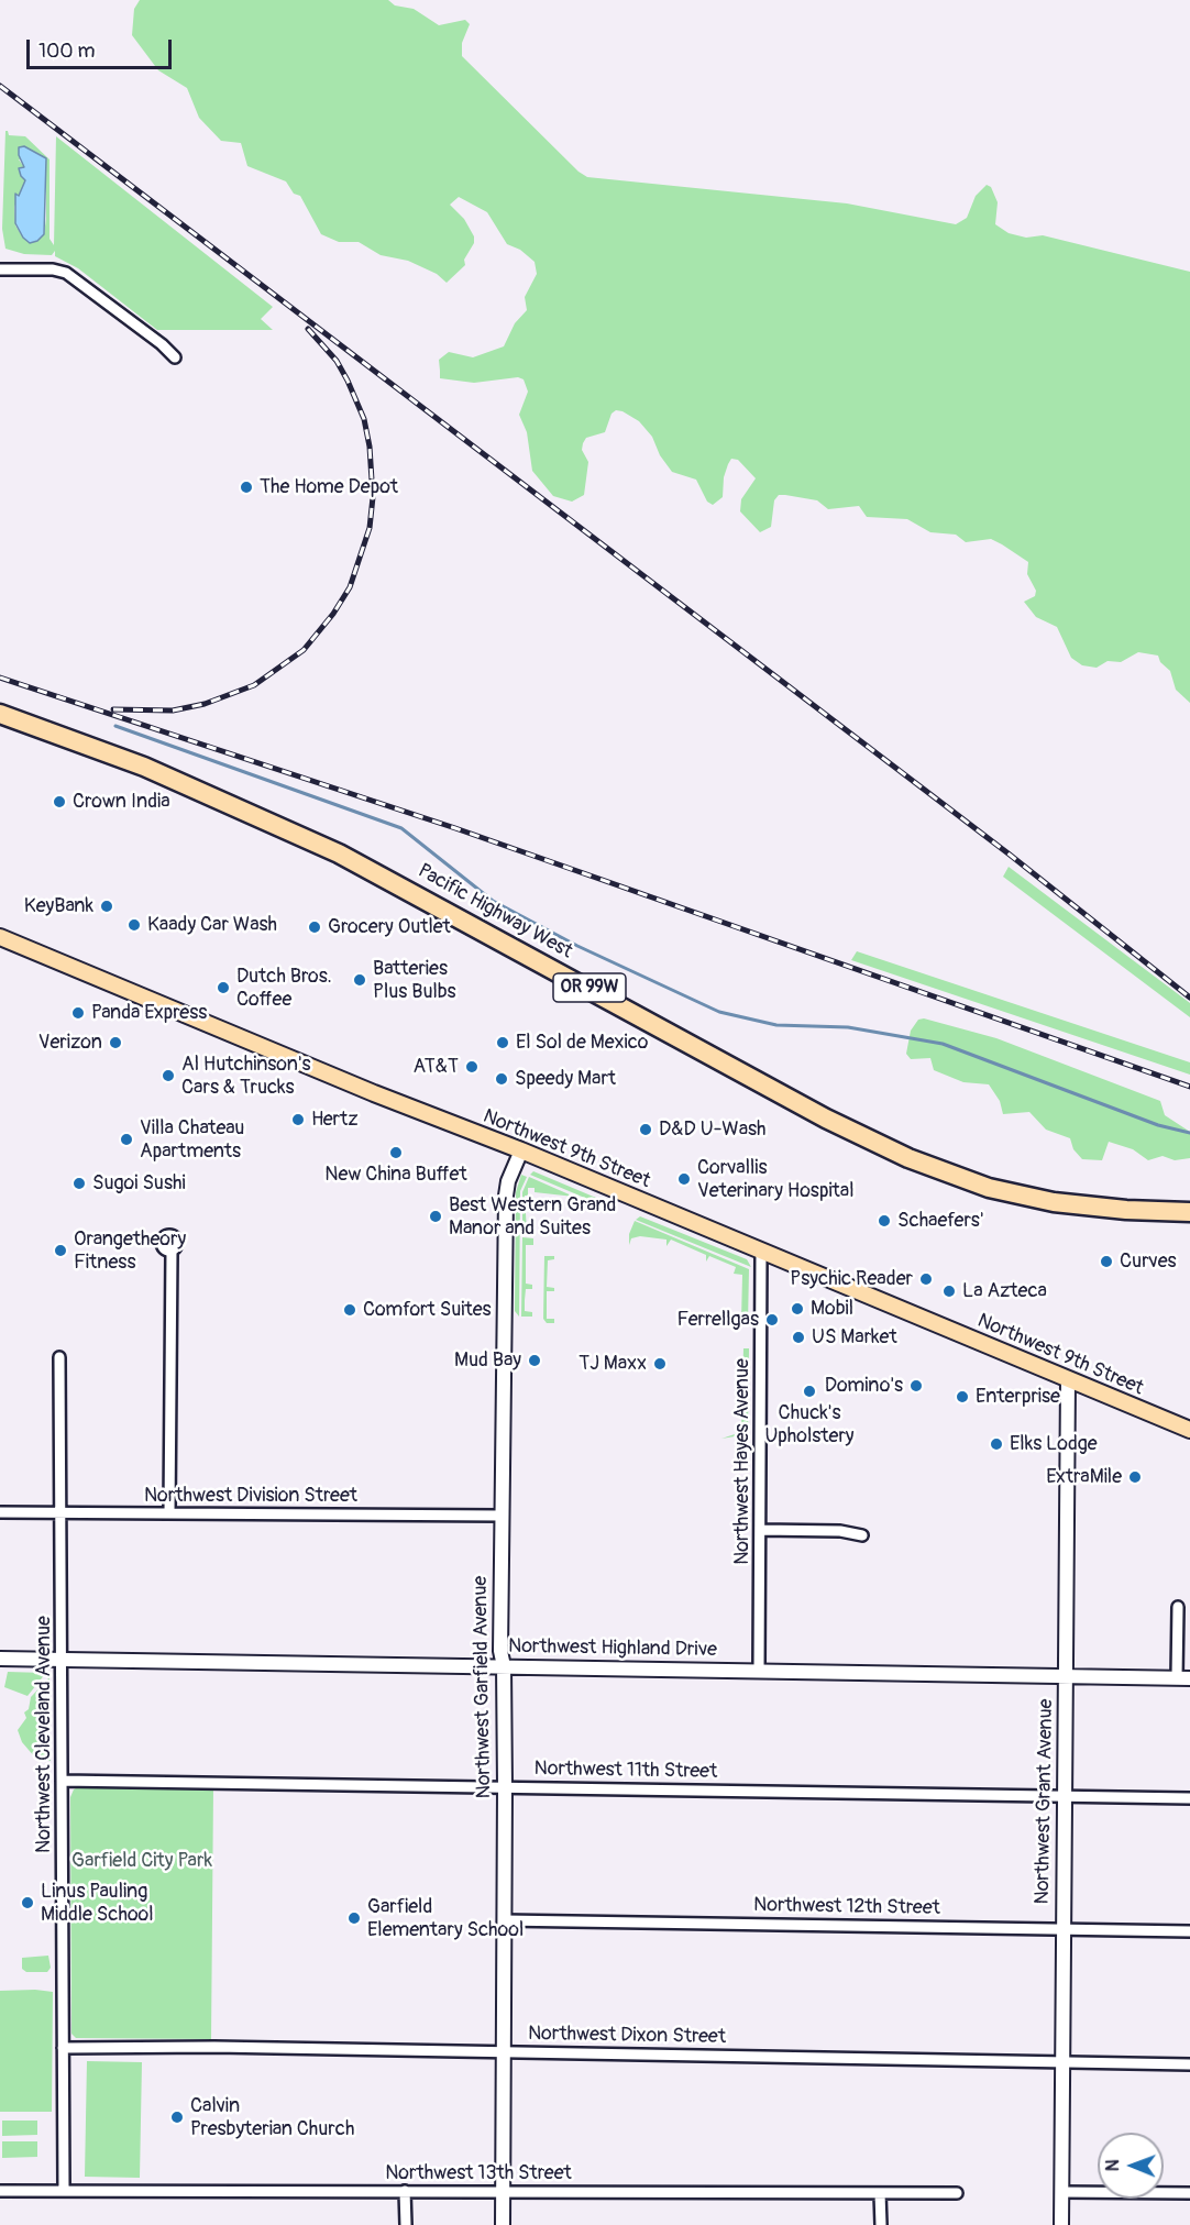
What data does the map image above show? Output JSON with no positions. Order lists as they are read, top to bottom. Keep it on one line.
{"streets":{"highway":["Pacific Highway West","OR 99W"],"main road":["Northwest 9th Street"],"street":["Northwest Hayes Avenue","Northwest Division Street","Northwest Highland Drive","Northwest Garfield Avenue","Northwest Cleveland Avenue","Northwest 11th Street","Northwest Grant Avenue","Northwest 12th Street","Northwest Dixon Street","Northwest 13th Street"]},"crossings":[["Northwest 9th Street","Northwest Hayes Avenue"],["Northwest 9th Street","Northwest Garfield Avenue"],["Northwest 9th Street","Northwest Grant Avenue"],["Northwest Hayes Avenue","Northwest Highland Drive"],["Northwest Division Street","Northwest Garfield Avenue"],["Northwest Division Street","Northwest Cleveland Avenue"],["Northwest Highland Drive","Northwest Garfield Avenue"],["Northwest Highland Drive","Northwest Cleveland Avenue"],["Northwest Highland Drive","Northwest Grant Avenue"],["Northwest Garfield Avenue","Northwest 11th Street"],["Northwest Garfield Avenue","Northwest 12th Street"],["Northwest Garfield Avenue","Northwest Dixon Street"],["Northwest Garfield Avenue","Northwest 13th Street"],["Northwest Cleveland Avenue","Northwest 11th Street"],["Northwest Cleveland Avenue","Northwest Dixon Street"],["Northwest Cleveland Avenue","Northwest 13th Street"],["Northwest 11th Street","Northwest Grant Avenue"],["Northwest Grant Avenue","Northwest 12th Street"],["Northwest Grant Avenue","Northwest Dixon Street"]],"parks":["Garfield City Park"],"places":["The Home Depot","Crown India","KeyBank","Kaady Car Wash","Grocery Outlet","Batteries Plus Bulbs","Dutch Bros. Coffee","Panda Express","Verizon","El Sol de Mexico","AT&T","Al Hutchinson's Cars & Trucks","Speedy Mart","Hertz","D&D U-Wash","Villa Chateau Apartments","New China Buffet","Corvallis Veterinary Hospital","Sugoi Sushi","Best Western Grand Manor and Suites","Schaefers'","Orangetheory Fitness","Curves","Psychic Reader","La Azteca","Mobil","Comfort Suites","Ferrellgas","US Market","Mud Bay","TJ Maxx","Domino's","Chuck's Upholstery","Enterprise","Elks Lodge","ExtraMile","Linus Pauling Middle School","Garfield Elementary School","Calvin Presbyterian Church"],"scale_bar":"100 m","north":"left"}
